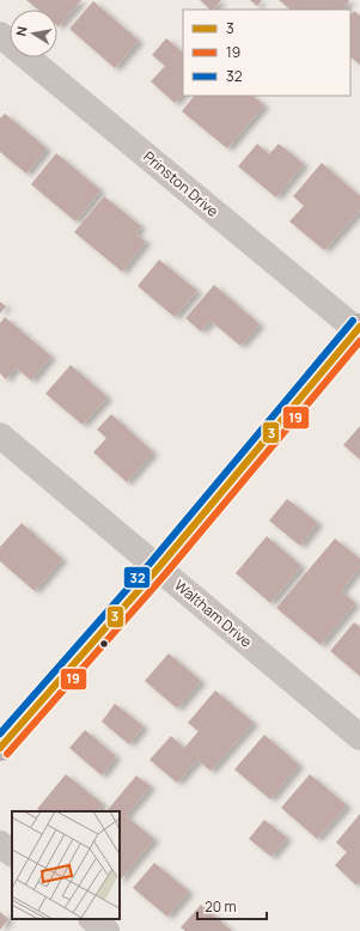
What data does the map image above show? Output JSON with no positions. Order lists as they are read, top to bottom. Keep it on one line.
{"streets":{"street":["Prinston Drive","Waltham Drive"]},"lines":["transit line 32","transit line 3","transit line 19"],"legend":["3","19","32"],"scale_bar":"20 m","north":"left"}
